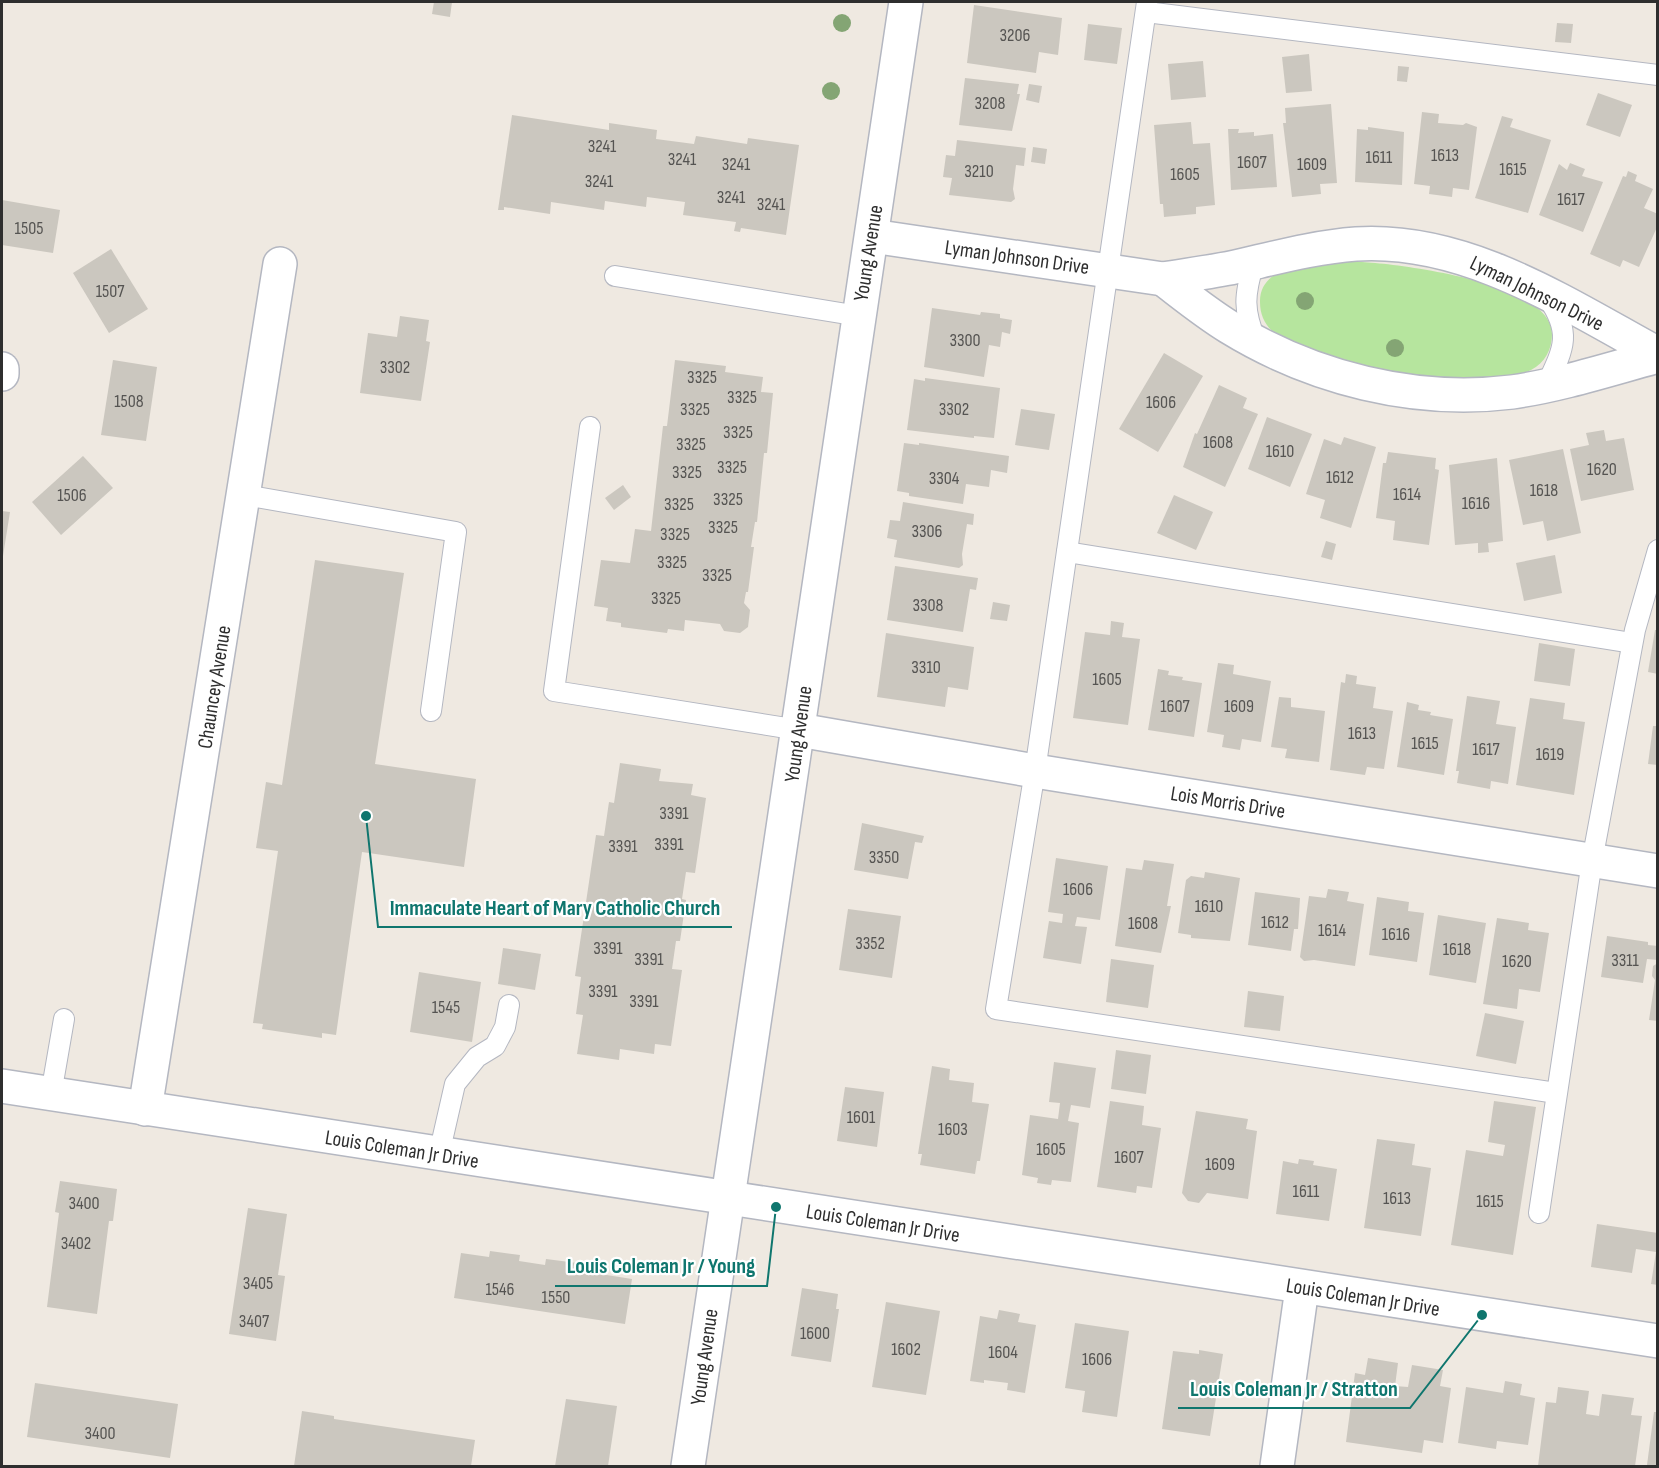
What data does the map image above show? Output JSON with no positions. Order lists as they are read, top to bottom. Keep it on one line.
{"streets":{"street":["Young Avenue","Lyman Johnson Drive","Chauncey Avenue","Lois Morris Drive","Louis Coleman Jr Drive"]},"crossings":[["Young Avenue","Lyman Johnson Drive"],["Young Avenue","Lois Morris Drive"],["Young Avenue","Louis Coleman Jr Drive"],["Chauncey Avenue","Louis Coleman Jr Drive"]],"places":["Immaculate Heart of Mary Catholic Church","Louis Coleman Jr / Young","Louis Coleman Jr / Stratton"],"house_numbers":["3206","3208","3241","1613","1611","3241","1607","3241","1609","1615","3210","1605","3241","3241","1617","3241","1505","1507","3300","3302","3325","3325","1508","1606","3325","3302","3325","1608","3325","1610","3325","1620","3325","1612","3304","1618","1614","1506","3325","1616","3325","3325","3306","3325","3325","3325","3325","3308","3310","1605","1607","1609","1613","1615","1617","1619","3391","3391","3391","3350","1606","1610","1612","1608","1614","1616","3352","3391","1618","3391","3311","1620","3391","3391","1545","1601","1603","1605","1607","1609","1611","1613","1615","3400","3402","3405","1546","1550","3407","1600","1602","1604","1606","3400"]}
